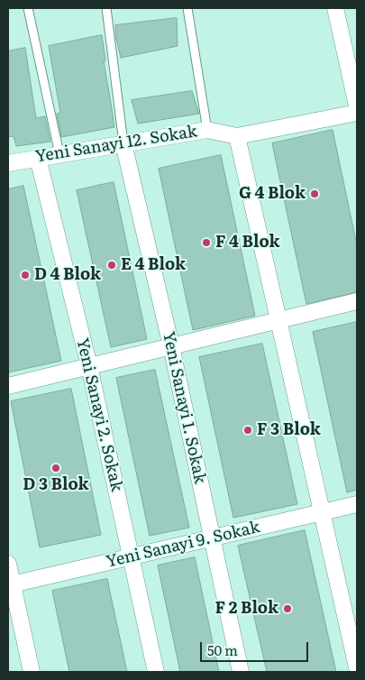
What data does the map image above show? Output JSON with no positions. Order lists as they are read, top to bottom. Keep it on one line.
{"streets":{"street":["Yeni Sanayi 12. Sokak","Yeni Sanayi 1. Sokak","Yeni Sanayi 2. Sokak","Yeni Sanayi 9. Sokak"]},"crossings":[["Yeni Sanayi 12. Sokak","Yeni Sanayi 1. Sokak"],["Yeni Sanayi 12. Sokak","Yeni Sanayi 2. Sokak"],["Yeni Sanayi 1. Sokak","Yeni Sanayi 9. Sokak"],["Yeni Sanayi 2. Sokak","Yeni Sanayi 9. Sokak"]],"places":["G 4 Blok","F 4 Blok","E 4 Blok","D 4 Blok","F 3 Blok","D 3 Blok","F 2 Blok"],"scale_bar":"50 m"}
